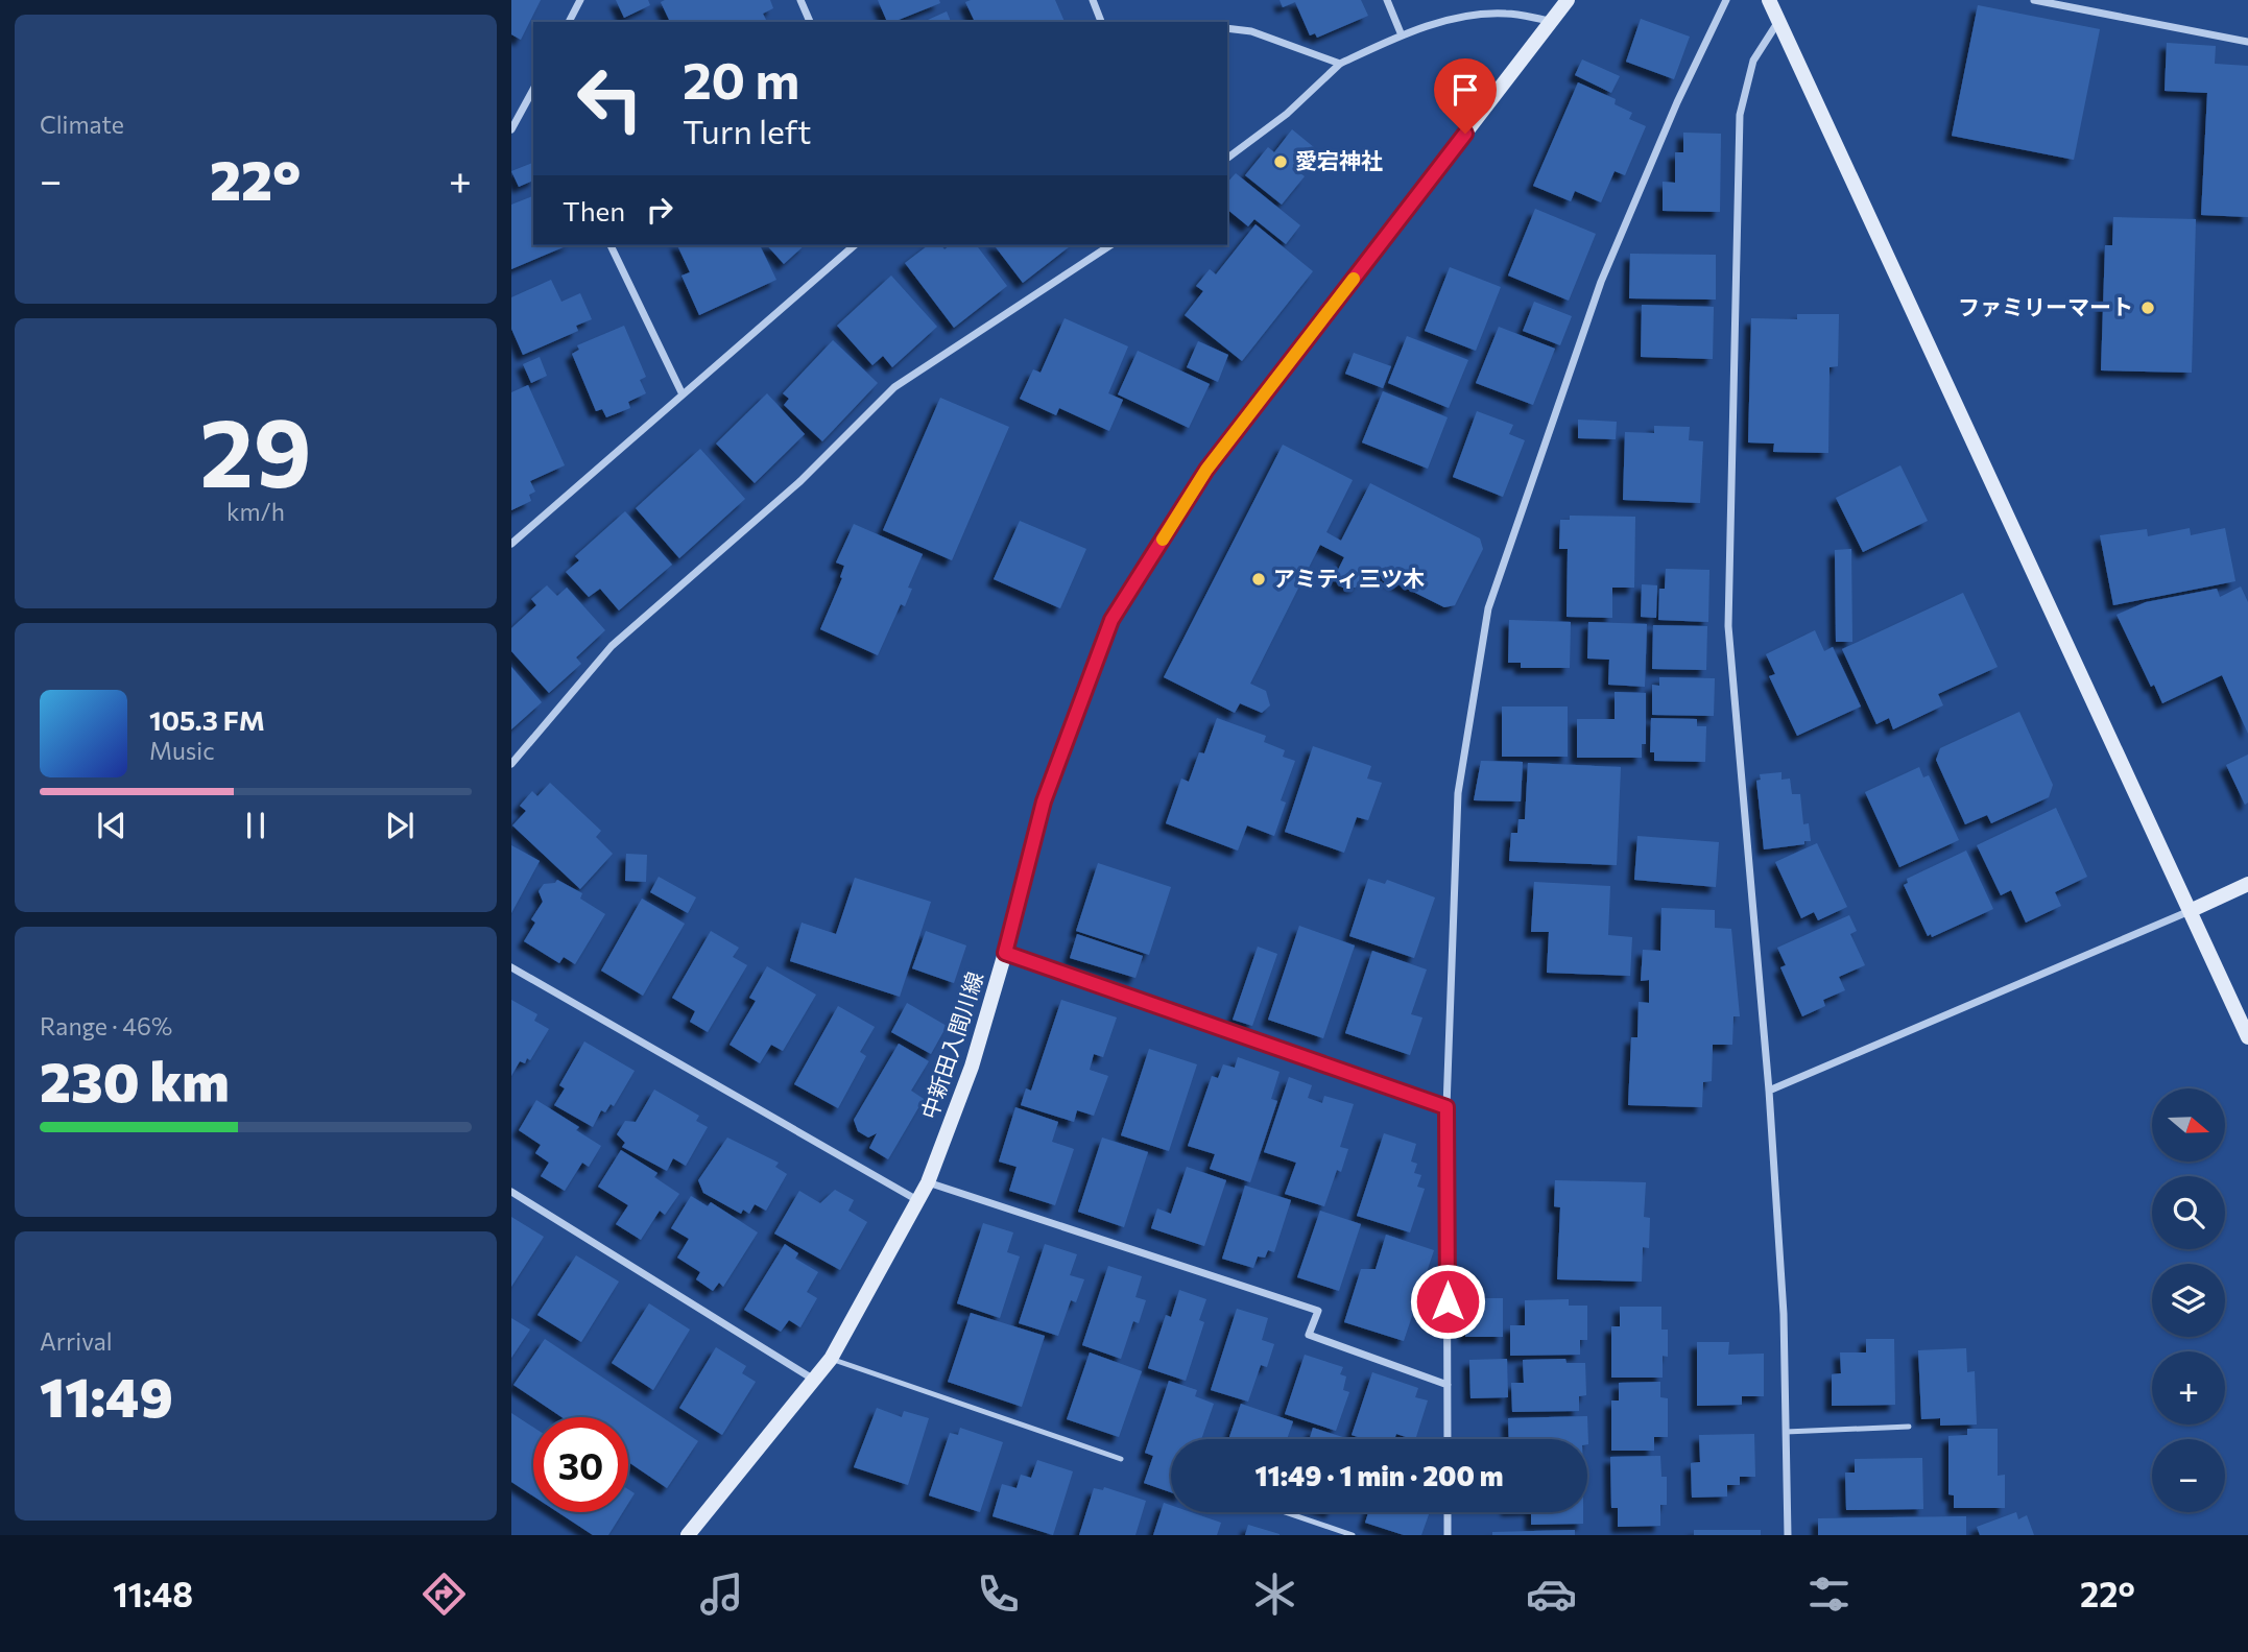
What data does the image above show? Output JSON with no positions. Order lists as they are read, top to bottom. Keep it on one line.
{"streets":{"main road":["中新田入間川線"]},"places":["愛宕神社","ファミリーマート","アミティ三ツ木"],"north":"right","page":{"tile":["Climate",["29","km/h"],["Range · 46%","230 km"],["Arrival","11:49"]],"turn":["20 m","Turn left"],"heat":["−","22°","+"],"then":"Then","song":["105.3 FM","Music"],"map_buttons":["+","−"],"limit":"30","trip":"11:49 · 1 min · 200 m","tabs":["11:48","22°"]}}
